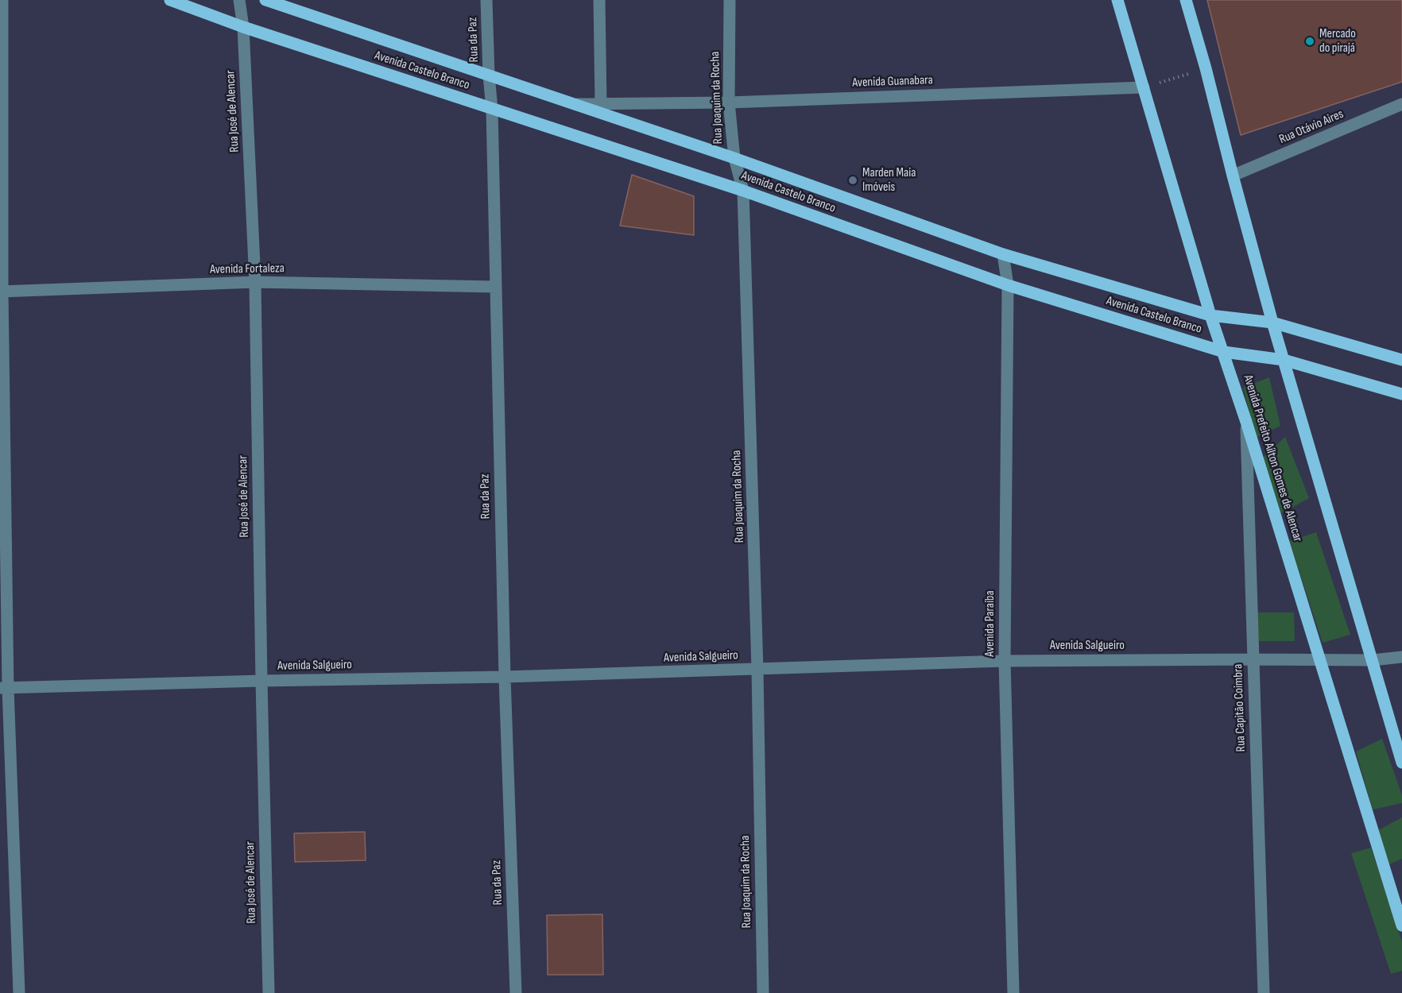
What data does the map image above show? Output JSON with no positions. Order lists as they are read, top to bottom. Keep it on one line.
{"streets":{"main road":["Avenida Castelo Branco","Avenida Prefeito Aílton Gomes de Alencar"],"street":["Rua da Paz","Avenida Guanabara","Rua Joaquim da Rocha","Rua José de Alencar","Rua Otávio Aires","Avenida Fortaleza","Avenida Paraíba","Avenida Salgueiro","Rua Capitão Coimbra"]},"crossings":[["Rua da Paz","Avenida Castelo Branco"],["Rua da Paz","Avenida Fortaleza"],["Rua da Paz","Avenida Salgueiro"],["Avenida Castelo Branco","Avenida Guanabara"],["Avenida Castelo Branco","Rua Joaquim da Rocha"],["Avenida Castelo Branco","Rua José de Alencar"],["Avenida Castelo Branco","Avenida Prefeito Aílton Gomes de Alencar"],["Avenida Castelo Branco","Avenida Paraíba"],["Avenida Guanabara","Rua Joaquim da Rocha"],["Avenida Guanabara","Avenida Prefeito Aílton Gomes de Alencar"],["Rua Joaquim da Rocha","Avenida Salgueiro"],["Rua José de Alencar","Avenida Fortaleza"],["Rua José de Alencar","Avenida Salgueiro"],["Avenida Prefeito Aílton Gomes de Alencar","Avenida Salgueiro"],["Avenida Prefeito Aílton Gomes de Alencar","Rua Capitão Coimbra"],["Avenida Paraíba","Avenida Salgueiro"],["Avenida Salgueiro","Rua Capitão Coimbra"]],"places":["Mercado do pirajá","Marden Maia Imóveis"]}
